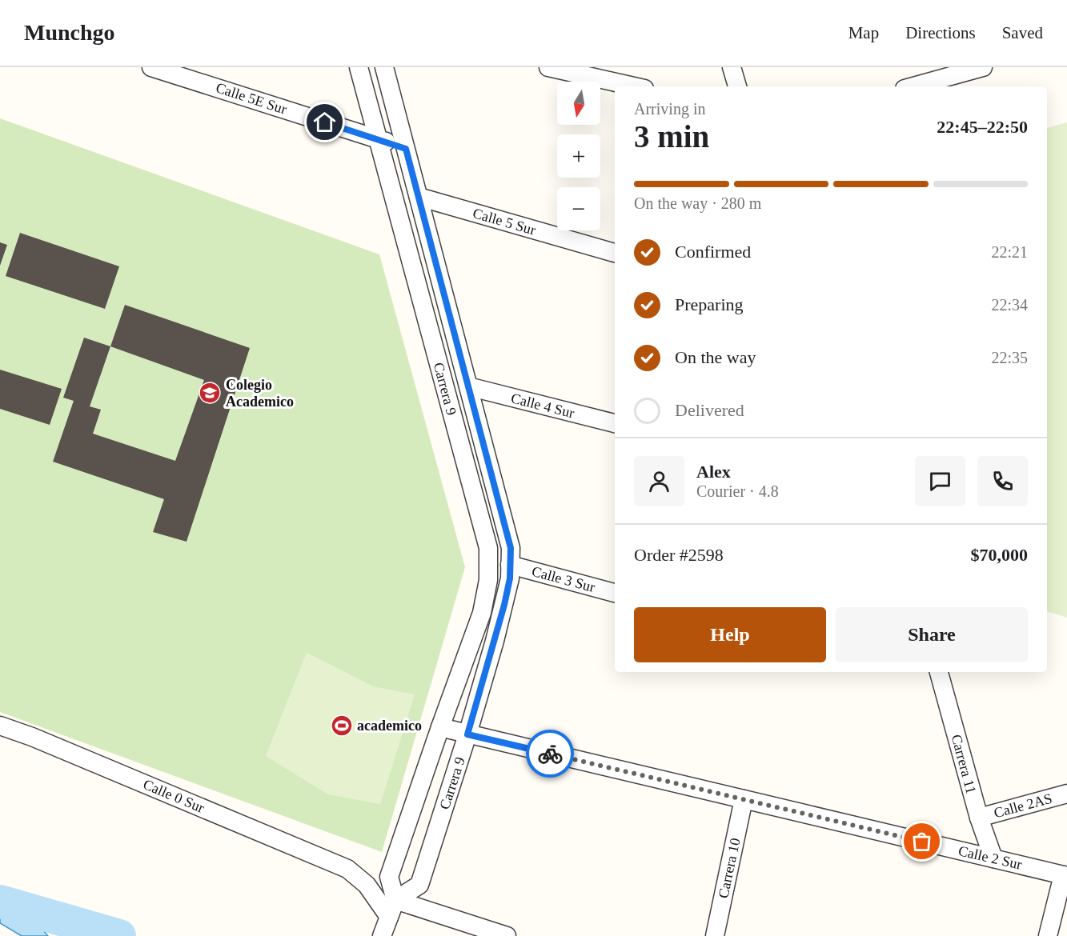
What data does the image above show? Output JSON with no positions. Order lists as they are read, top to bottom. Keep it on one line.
{"streets":{"street":["Calle 5E Sur","Calle 5 Sur","Carrera 9","Calle 4 Sur","Calle 3 Sur","Carrera 11","Calle 0 Sur","Calle 2AS","Calle 2 Sur","Carrera 10"]},"crossings":[["Calle 5E Sur","Carrera 9"],["Calle 5 Sur","Carrera 9"],["Carrera 9","Calle 4 Sur"],["Carrera 9","Calle 3 Sur"],["Carrera 9","Calle 2 Sur"],["Carrera 11","Calle 2AS"],["Carrera 11","Calle 2 Sur"],["Calle 2 Sur","Carrera 10"]],"places":{"school or university":["Colegio Academico"],"sports":["academico"]},"north":"bottom","page":{"header":"Munchgo","nav":["Map","Directions","Saved"],"map_buttons":["+","−"],"heading":["3 min","Arriving in","22:45–22:50"],"panel":["Alex","Courier · 4.8","Order #2598","$70,000"],"bar":"On the way · 280 m","list":[["Confirmed","22:21"],["Preparing","22:34"],["On the way","22:35"],"Delivered"],"buttons":["Help","Share"]}}
